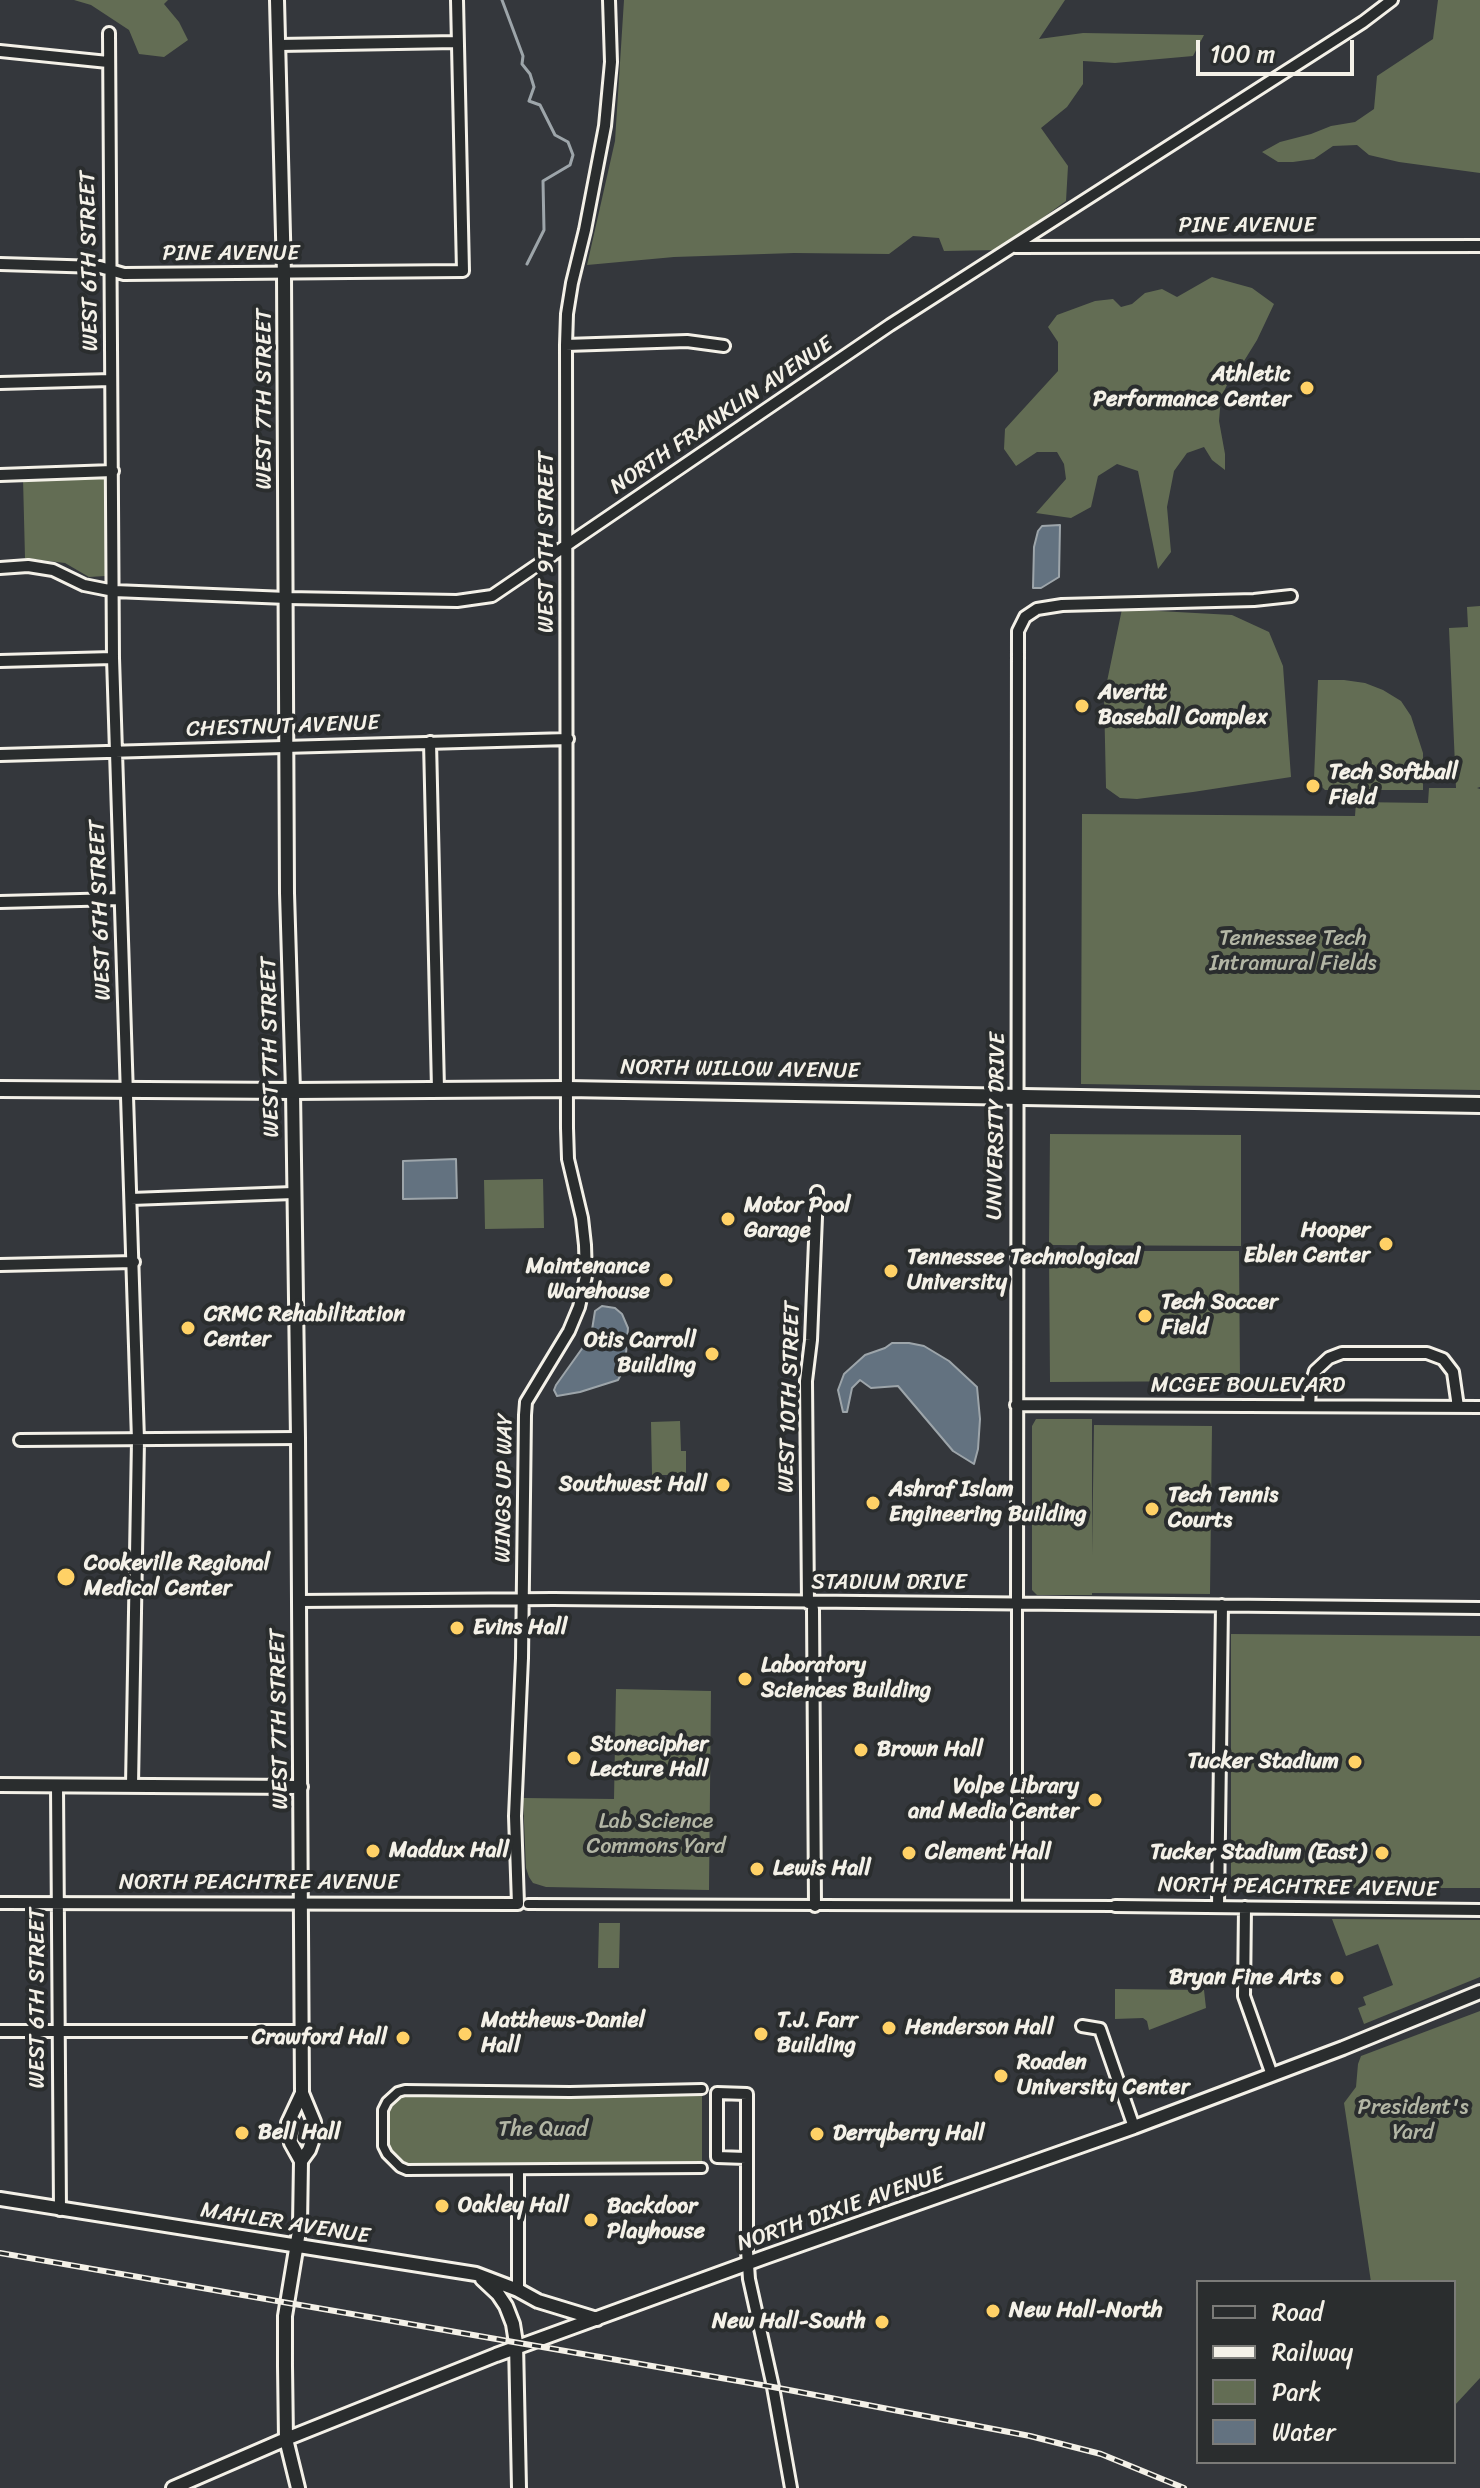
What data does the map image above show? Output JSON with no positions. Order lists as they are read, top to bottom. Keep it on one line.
{"streets":{"main road":["NORTH WILLOW AVENUE"],"street":["PINE AVENUE","WEST 6TH STREET","WEST 7TH STREET","NORTH FRANKLIN AVENUE","WEST 9TH STREET","CHESTNUT AVENUE","UNIVERSITY DRIVE","MCGEE BOULEVARD","WEST 10TH STREET","WINGS UP WAY","STADIUM DRIVE","NORTH PEACHTREE AVENUE","NORTH DIXIE AVENUE","MAHLER AVENUE"]},"crossings":[["PINE AVENUE","WEST 6TH STREET"],["PINE AVENUE","WEST 7TH STREET"],["PINE AVENUE","NORTH FRANKLIN AVENUE"],["WEST 6TH STREET","NORTH FRANKLIN AVENUE"],["WEST 6TH STREET","CHESTNUT AVENUE"],["WEST 6TH STREET","NORTH WILLOW AVENUE"],["WEST 6TH STREET","NORTH PEACHTREE AVENUE"],["WEST 6TH STREET","MAHLER AVENUE"],["WEST 7TH STREET","NORTH FRANKLIN AVENUE"],["WEST 7TH STREET","CHESTNUT AVENUE"],["WEST 7TH STREET","NORTH WILLOW AVENUE"],["WEST 7TH STREET","STADIUM DRIVE"],["WEST 7TH STREET","NORTH PEACHTREE AVENUE"],["WEST 7TH STREET","NORTH DIXIE AVENUE"],["WEST 7TH STREET","MAHLER AVENUE"],["NORTH FRANKLIN AVENUE","WEST 9TH STREET"],["WEST 9TH STREET","CHESTNUT AVENUE"],["WEST 9TH STREET","NORTH WILLOW AVENUE"],["WEST 9TH STREET","WINGS UP WAY"],["NORTH WILLOW AVENUE","UNIVERSITY DRIVE"],["NORTH WILLOW AVENUE","WINGS UP WAY"],["UNIVERSITY DRIVE","MCGEE BOULEVARD"],["UNIVERSITY DRIVE","STADIUM DRIVE"],["WEST 10TH STREET","STADIUM DRIVE"],["WINGS UP WAY","STADIUM DRIVE"],["WINGS UP WAY","NORTH PEACHTREE AVENUE"],["NORTH DIXIE AVENUE","MAHLER AVENUE"]],"parks":["Tennessee Tech Intramural Fields","Lab Science Commons Yard","President's Yard","The Quad"],"places":["Athletic Performance Center","Averitt Baseball Complex","Tech Softball Field","Motor Pool Garage","Hooper Eblen Center","Tennessee Technological University","Maintenance Warehouse","Tech Soccer Field","CRMC Rehabilitation Center","Otis Carroll Building","Southwest Hall","Ashraf Islam Engineering Building","Tech Tennis Courts","Cookeville Regional Medical Center","Evins Hall","Laboratory Sciences Building","Brown Hall","Stonecipher Lecture Hall","Tucker Stadium","Volpe Library and Media Center","Maddux Hall","Clement Hall","Tucker Stadium (East)","Lewis Hall","Bryan Fine Arts","Henderson Hall","Matthews-Daniel Hall","T.J. Farr Building","Crawford Hall","Roaden University Center","Bell Hall","Derryberry Hall","Oakley Hall","Backdoor Playhouse","New Hall-North","New Hall-South"],"legend":["Road","Railway","Park","Water"],"scale_bar":"100 m"}
